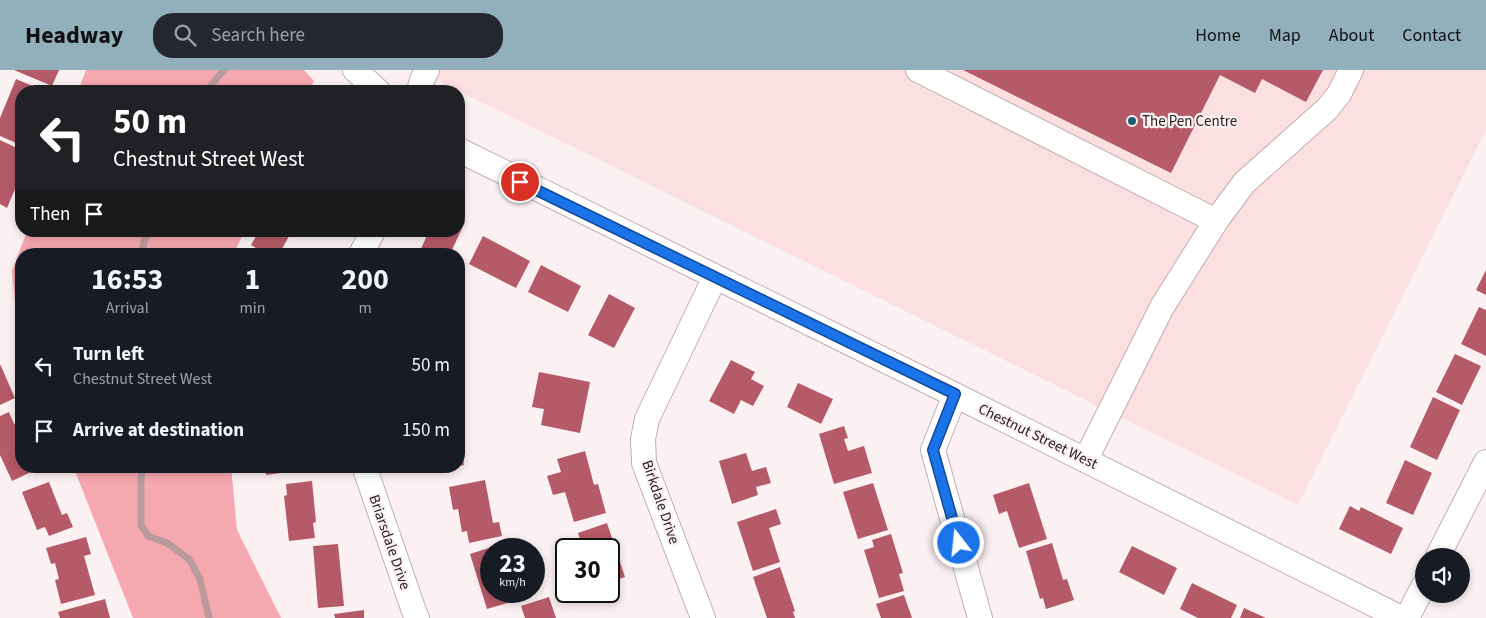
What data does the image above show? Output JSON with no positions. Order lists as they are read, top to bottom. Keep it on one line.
{"streets":{"street":["Chestnut Street West","Birkdale Drive","Briarsdale Drive"]},"crossings":[["Chestnut Street West","Birkdale Drive"]],"places":["The Pen Centre"],"page":{"header":"Headway","search":"Search here","nav":["Home","Map","About","Contact"],"turn":["50 m","Chestnut Street West"],"then":"Then","eta":["16:53","Arrival","1","min","200","m"],"list":[{"name":"Turn left","note":"Chestnut Street West","value":"50 m"},{"name":"Arrive at destination","value":"150 m"}],"speed":"23 km/h","limit":"30"}}
